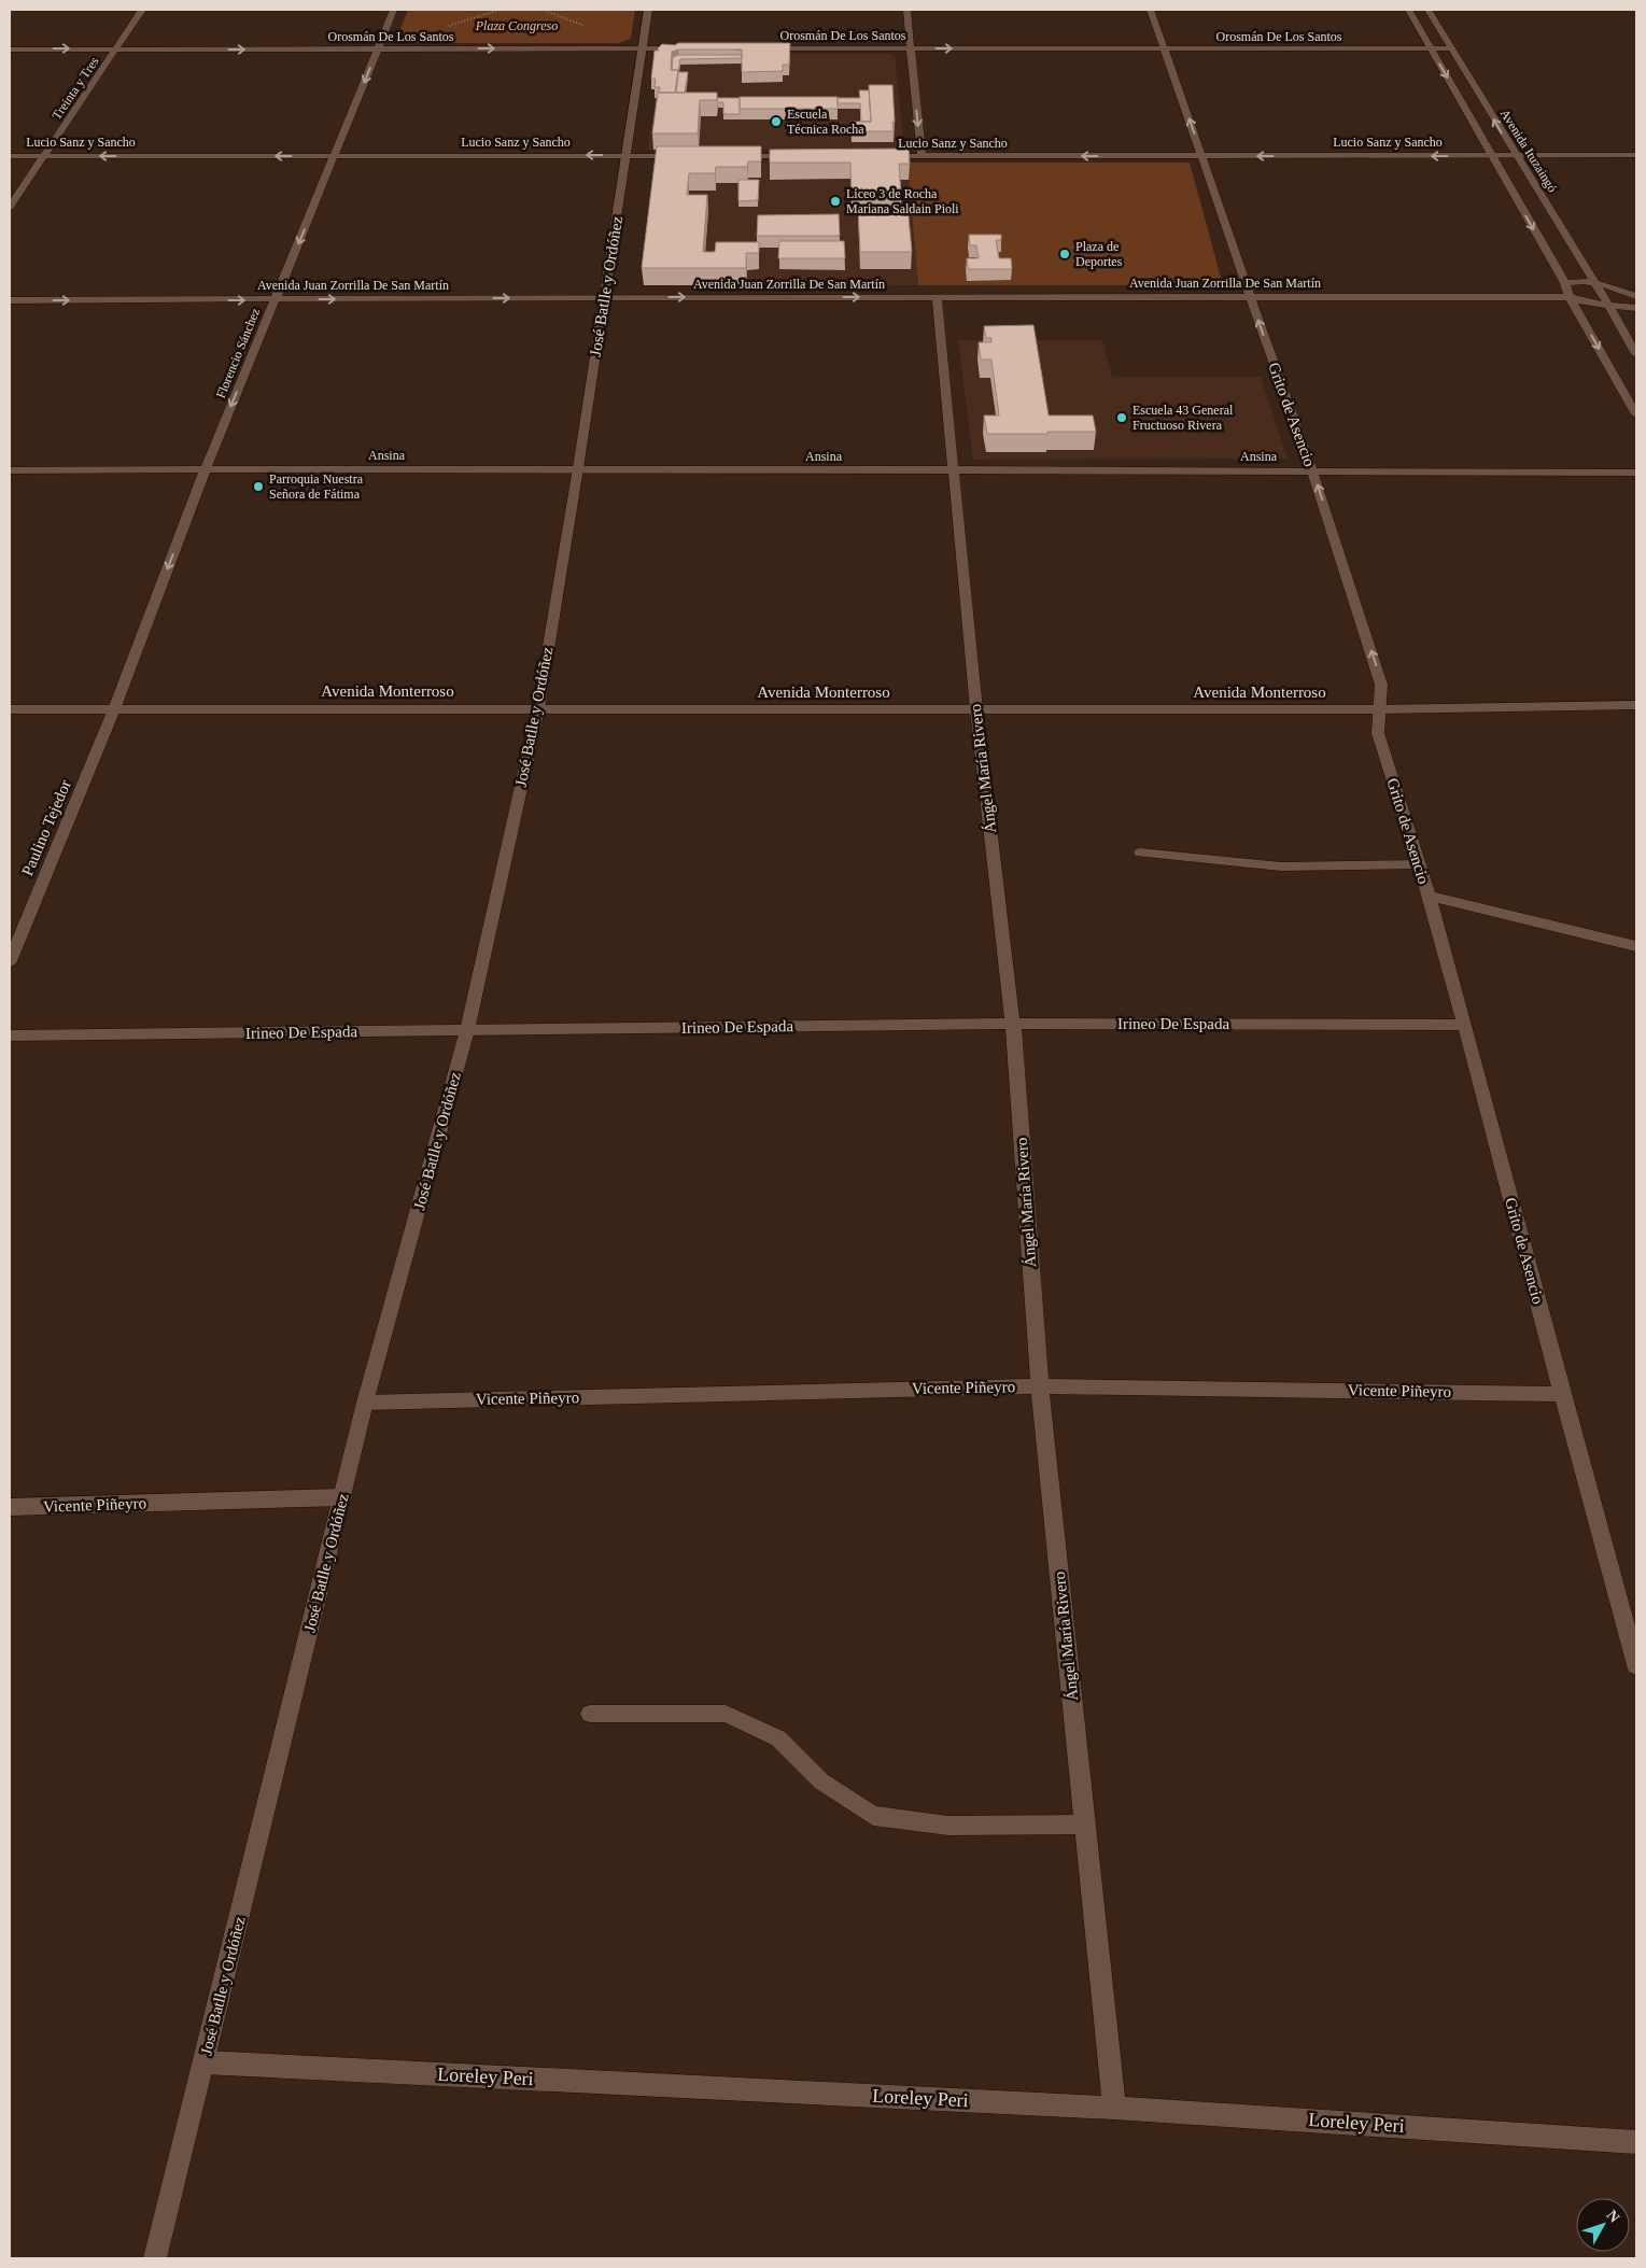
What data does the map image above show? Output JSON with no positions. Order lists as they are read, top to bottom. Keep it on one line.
{"streets":{"street":["Orosmán De Los Santos","Treinta y Tres","Lucio Sanz y Sancho","Avenida Ituzaingó","Avenida Juan Zorrilla De San Martín","José Batlle y Ordóñez","Florencio Sánchez","Grito de Asencio","Ansina","Avenida Monterroso","Ángel María Rivero","Paulino Tejedor","Irineo De Espada","Vicente Piñeyro","Loreley Peri"]},"crossings":[["Orosmán De Los Santos","Treinta y Tres"],["Orosmán De Los Santos","Avenida Ituzaingó"],["Orosmán De Los Santos","José Batlle y Ordóñez"],["Orosmán De Los Santos","Florencio Sánchez"],["Orosmán De Los Santos","Grito de Asencio"],["Treinta y Tres","Lucio Sanz y Sancho"],["Lucio Sanz y Sancho","Avenida Ituzaingó"],["Lucio Sanz y Sancho","José Batlle y Ordóñez"],["Lucio Sanz y Sancho","Florencio Sánchez"],["Lucio Sanz y Sancho","Grito de Asencio"],["Avenida Juan Zorrilla De San Martín","José Batlle y Ordóñez"],["Avenida Juan Zorrilla De San Martín","Florencio Sánchez"],["Avenida Juan Zorrilla De San Martín","Grito de Asencio"],["Avenida Juan Zorrilla De San Martín","Ángel María Rivero"],["José Batlle y Ordóñez","Ansina"],["José Batlle y Ordóñez","Avenida Monterroso"],["José Batlle y Ordóñez","Irineo De Espada"],["José Batlle y Ordóñez","Vicente Piñeyro"],["José Batlle y Ordóñez","Loreley Peri"],["Florencio Sánchez","Ansina"],["Florencio Sánchez","Avenida Monterroso"],["Florencio Sánchez","Paulino Tejedor"],["Grito de Asencio","Ansina"],["Grito de Asencio","Avenida Monterroso"],["Grito de Asencio","Irineo De Espada"],["Grito de Asencio","Vicente Piñeyro"],["Ansina","Ángel María Rivero"],["Avenida Monterroso","Ángel María Rivero"],["Avenida Monterroso","Paulino Tejedor"],["Ángel María Rivero","Irineo De Espada"],["Ángel María Rivero","Vicente Piñeyro"],["Ángel María Rivero","Loreley Peri"]],"one_way":["Orosmán De Los Santos","Lucio Sanz y Sancho","Avenida Juan Zorrilla De San Martín","Florencio Sánchez"],"parks":["Plaza Congreso"],"places":["Escuela Técnica Rocha","Liceo 3 de Rocha Mariana Saldain Pioli","Plaza de Deportes","Escuela 43 General Fructuoso Rivera","Parroquia Nuestra Señora de Fátima"],"north":"top right"}
